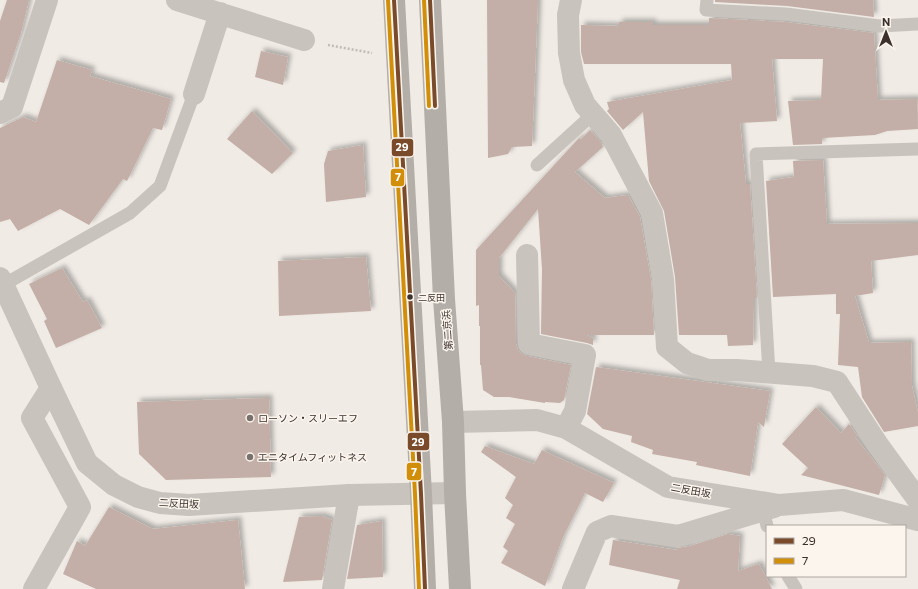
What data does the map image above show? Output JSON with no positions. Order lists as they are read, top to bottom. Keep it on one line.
{"streets":{"highway":["第二京浜"],"street":["二反田坂"]},"crossings":[["第二京浜","二反田坂"]],"places":["二反田","ローソン・スリーエフ","エニタイムフィットネス"],"lines":["transit line 29","transit line 7"],"legend":["29","7"],"north":"top"}
